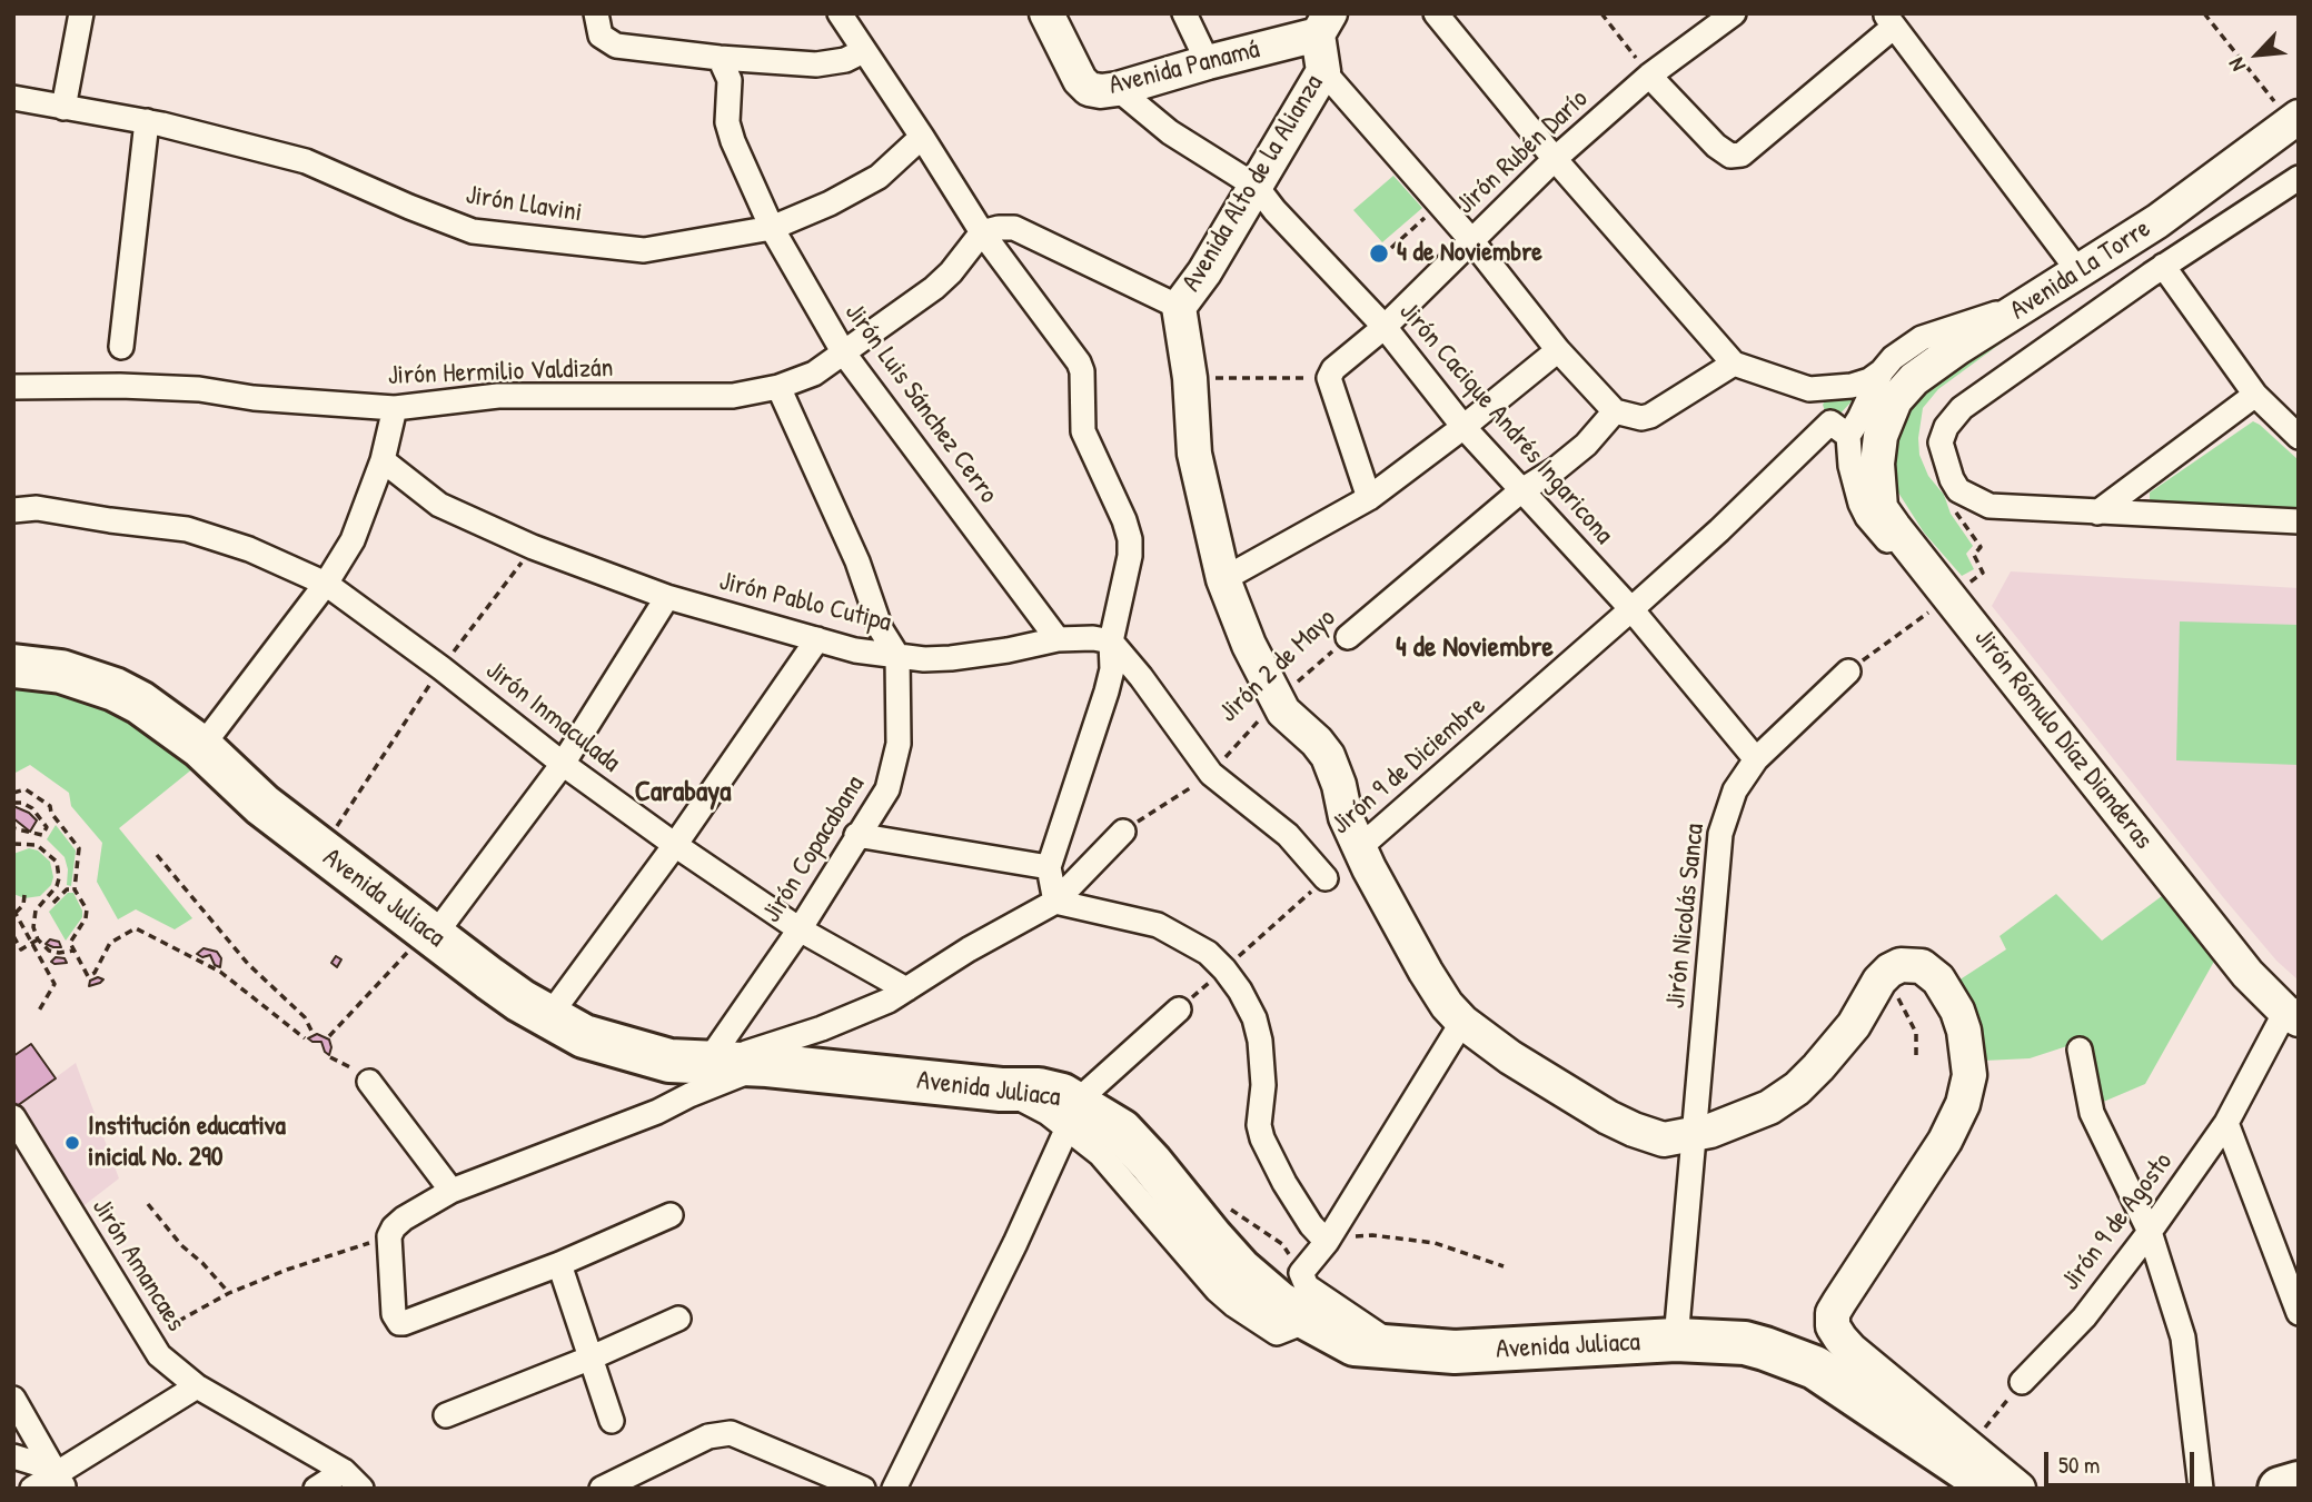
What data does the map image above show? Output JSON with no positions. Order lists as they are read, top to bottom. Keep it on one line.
{"streets":{"highway":["Avenida Juliaca"],"street":["Avenida Panamá","Jirón Rubén Darío","Avenida Alto de la Alianza","Jirón Llavini","Avenida La Torre","Jirón Hermilio Valdizán","Jirón Luis Sánchez Cerro","Jirón Cacique Andrés Ingaricona","Jirón Pablo Cutipa","Jirón 2 de Mayo","Jirón Inmaculada","Jirón Rómulo Díaz Dianderas","Jirón 9 de Diciembre","Jirón Copacabana","Jirón Nicolás Sanca","Jirón 9 de Agosto","Jirón Amancaes"]},"crossings":[["Avenida Panamá","Avenida Alto de la Alianza"],["Avenida Panamá","Jirón Cacique Andrés Ingaricona"],["Jirón Rubén Darío","Jirón Cacique Andrés Ingaricona"],["Avenida Alto de la Alianza","Jirón Cacique Andrés Ingaricona"],["Avenida Alto de la Alianza","Jirón 2 de Mayo"],["Avenida Alto de la Alianza","Jirón 9 de Diciembre"],["Avenida Alto de la Alianza","Jirón Nicolás Sanca"],["Jirón Llavini","Jirón Luis Sánchez Cerro"],["Avenida La Torre","Jirón Rómulo Díaz Dianderas"],["Jirón Hermilio Valdizán","Jirón Luis Sánchez Cerro"],["Jirón Hermilio Valdizán","Jirón Copacabana"],["Jirón Luis Sánchez Cerro","Jirón Pablo Cutipa"],["Jirón Cacique Andrés Ingaricona","Jirón 2 de Mayo"],["Jirón Cacique Andrés Ingaricona","Jirón 9 de Diciembre"],["Jirón Cacique Andrés Ingaricona","Jirón Nicolás Sanca"],["Jirón Pablo Cutipa","Jirón Copacabana"],["Jirón Inmaculada","Jirón Copacabana"],["Jirón Rómulo Díaz Dianderas","Jirón 9 de Agosto"],["Jirón Copacabana","Avenida Juliaca"],["Avenida Juliaca","Jirón Nicolás Sanca"]],"districts":["4 de Noviembre","Carabaya"],"places":["4 de Noviembre","Institución educativa inicial No. 290"],"scale_bar":"50 m","north":"bottom left"}
